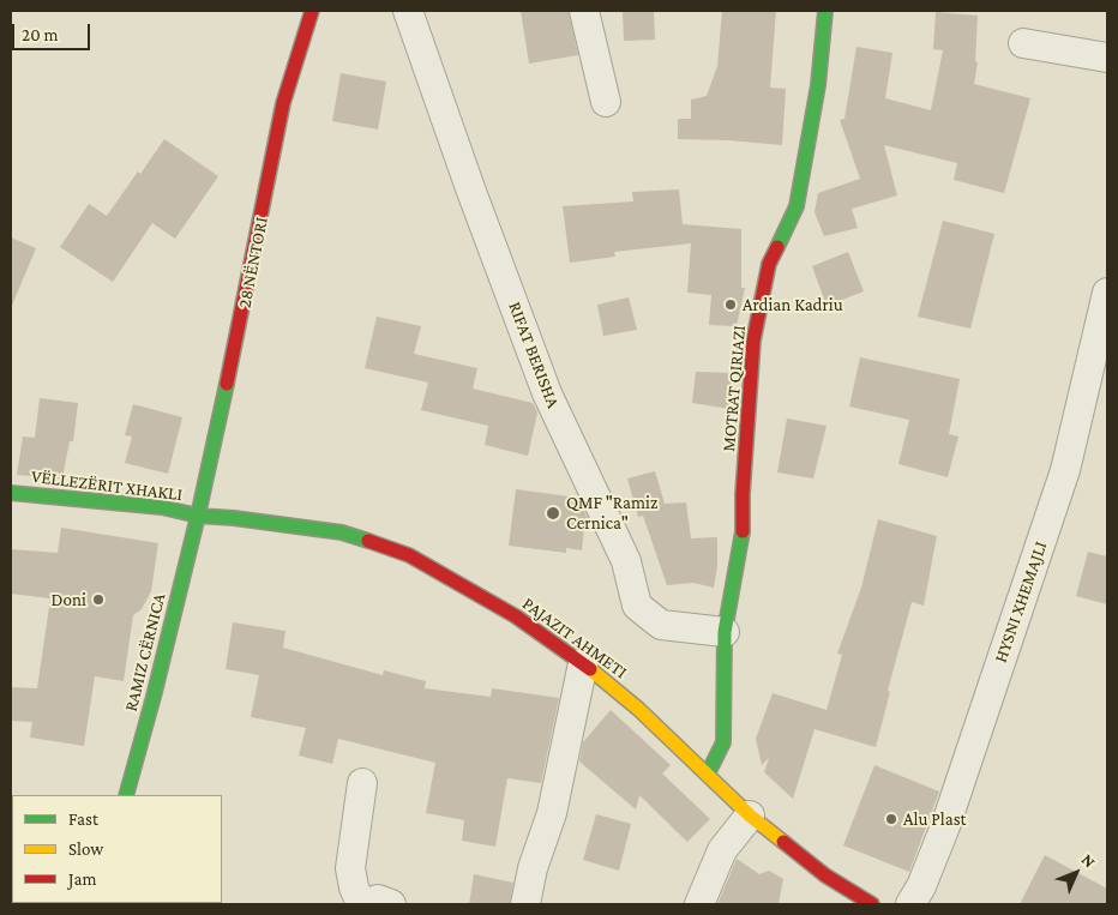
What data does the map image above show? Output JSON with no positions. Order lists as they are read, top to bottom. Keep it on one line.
{"streets":{"street":["28 NËNTORI","RIFAT BERISHA","MOTRAT QIRIAZI","VËLLEZËRIT XHAKLI","HYSNI XHEMAJLI","PAJAZIT AHMETI","RAMIZ CËRNICA"]},"crossings":[["28 NËNTORI","VËLLEZËRIT XHAKLI"],["28 NËNTORI","PAJAZIT AHMETI"],["28 NËNTORI","RAMIZ CËRNICA"],["RIFAT BERISHA","MOTRAT QIRIAZI"],["MOTRAT QIRIAZI","PAJAZIT AHMETI"],["VËLLEZËRIT XHAKLI","PAJAZIT AHMETI"],["VËLLEZËRIT XHAKLI","RAMIZ CËRNICA"],["PAJAZIT AHMETI","RAMIZ CËRNICA"]],"places":["Ardian Kadriu","QMF \"Ramiz Cernica\"","Doni","Alu Plast"],"legend":["Fast","Slow","Jam"],"scale_bar":"20 m","north":"top right"}
